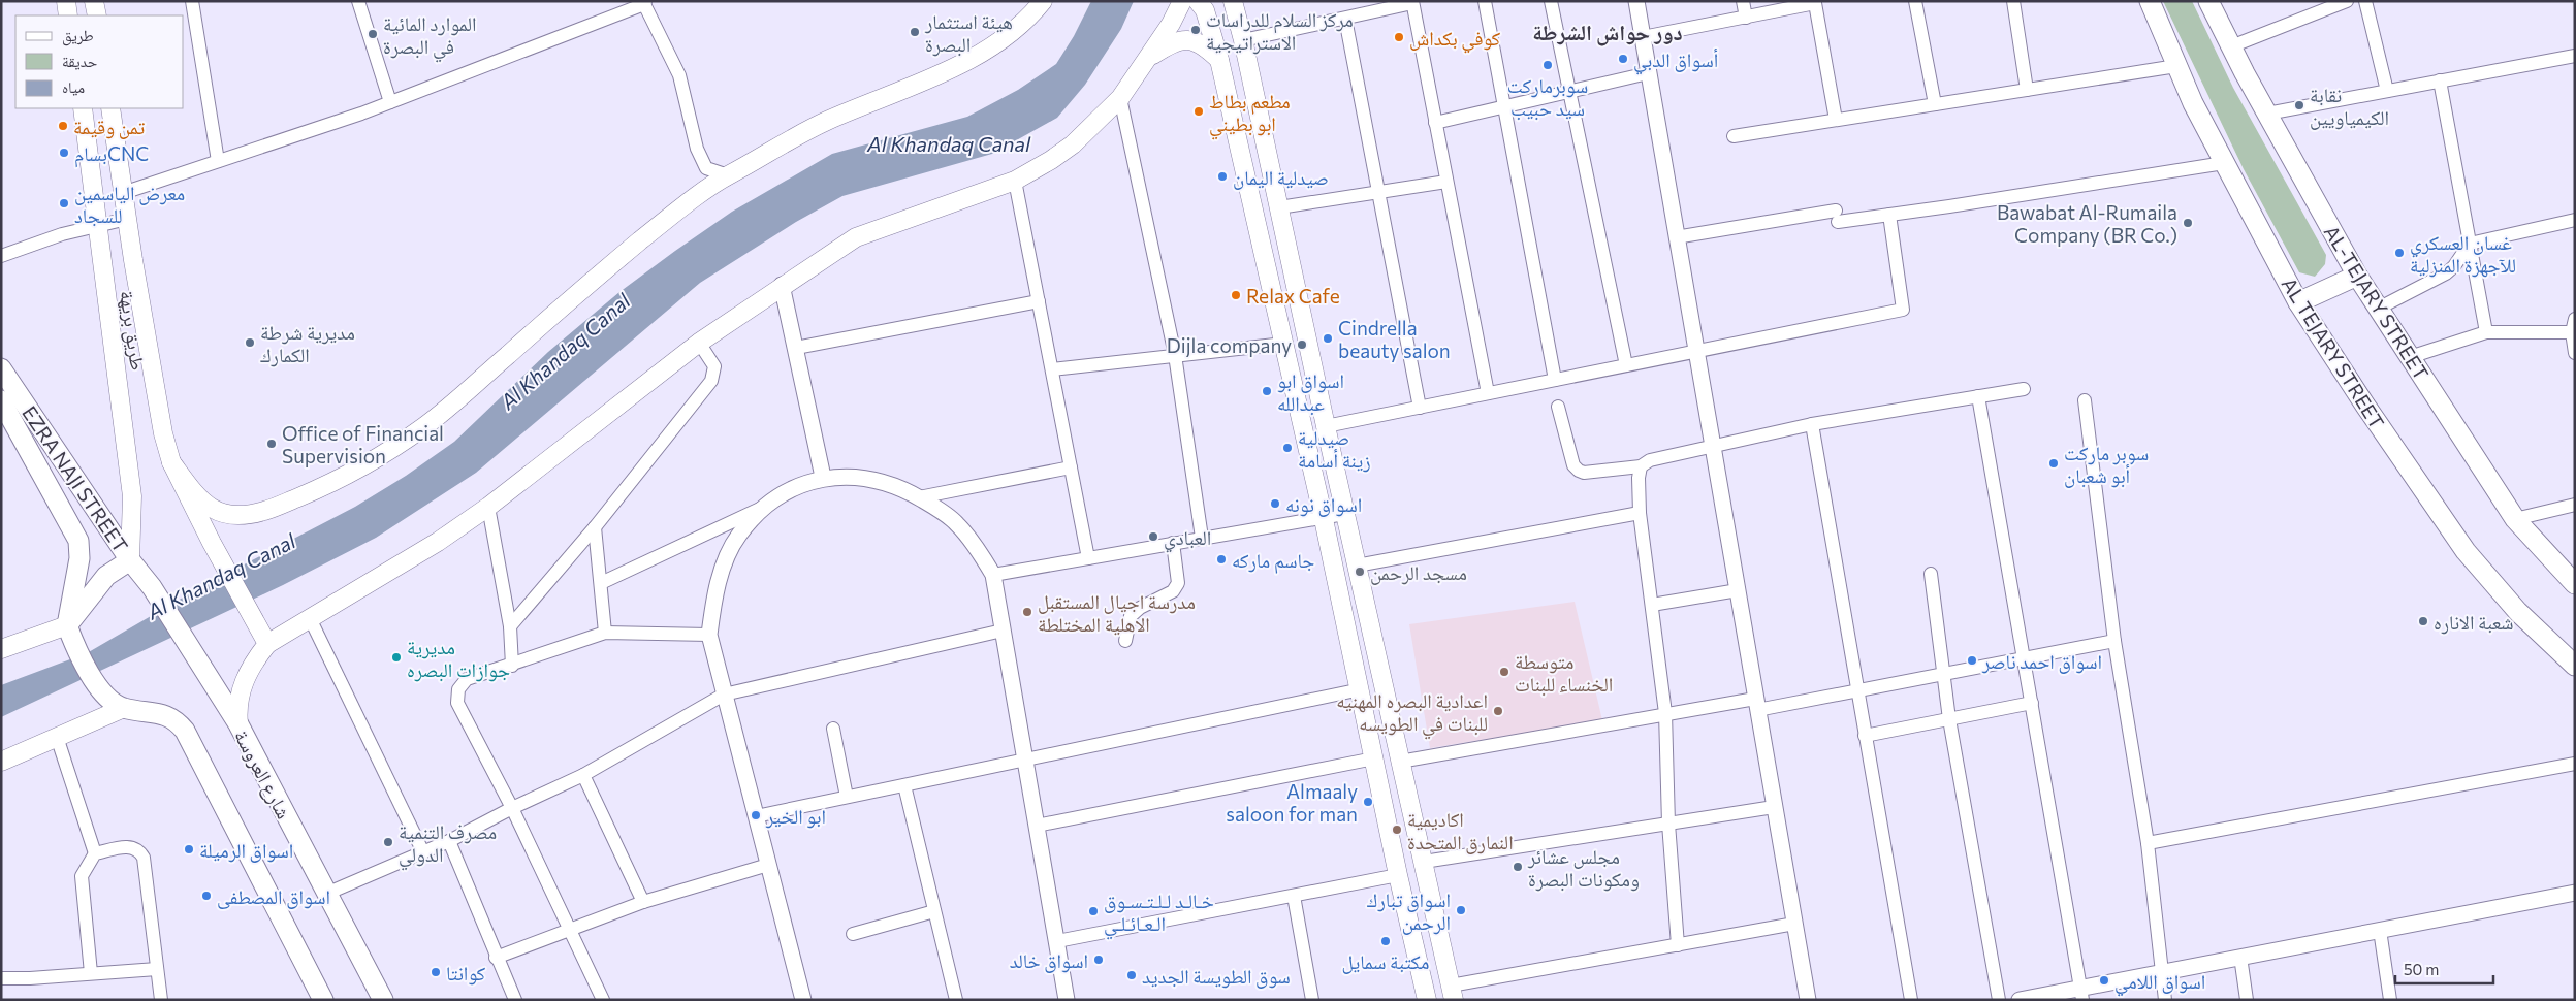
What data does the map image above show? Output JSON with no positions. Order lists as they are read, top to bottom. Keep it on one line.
{"streets":{"main road":["AL-TEJARY STREET","طريق بريهة","AL TEJARY STREET","EZRA NAJI STREET","شارع العروسة"]},"crossings":[["طريق بريهة","EZRA NAJI STREET"],["EZRA NAJI STREET","شارع العروسة"]],"districts":["دور حواش الشرطة"],"water":["Al Khandaq Canal"],"places":["مركز السلام للدراسات الاستراتيجية","هيئة استثمار البصرة","الموارد المائية في البصرة","كوفي بكداش","أسواق الدبي","سوبرماركت سيد حبيب","نقابة الكيمياويين","مطعم بطاط ابو بطيني","تمن وقيمة","بسامCNC","صيدلية اليمان","معرض الياسمين للسجاد","Bawabat Al-Rumaila Company (BR Co.)","غسان العسكري للآجهزة المنزلية","Relax Cafe","Cindrella beauty salon","مديرية شرطة الكمارك","Dijla company","اسواق ابو عبدالله","Office of Financial Supervision","صيدلية زينة أسامة","سوبر ماركت أبو شعبان","اسواق نونه","العبادي","جاسم ماركه","مسجد الرحمن","مدرسة اجيال المستقبل الاهلية المختلطة","شعبة الاناره","مديرية جوازات البصره","اسواق احمد ناصر","متوسطة الخنساء للبنات","اعدادية البصره المهنيه للبنات في الطويسه","Almaaly saloon for man","ابو الخير","اكاديمية النمارق المتحدة","مصرف التنمية الدولي","اسواق الرميلة","مجلس عشائر ومكونات البصرة","اسواق المصطفى","اسواق تبارك الرحمن","خـالـد لـلـتـسـوق الـعـائـلـي","مكتبة سمايل","اسواق خالد","كوانتا","سوق الطويسة الجديد","اسواق اللامي"],"legend":["طريق","حديقة","مياه"],"scale_bar":"50 m"}
